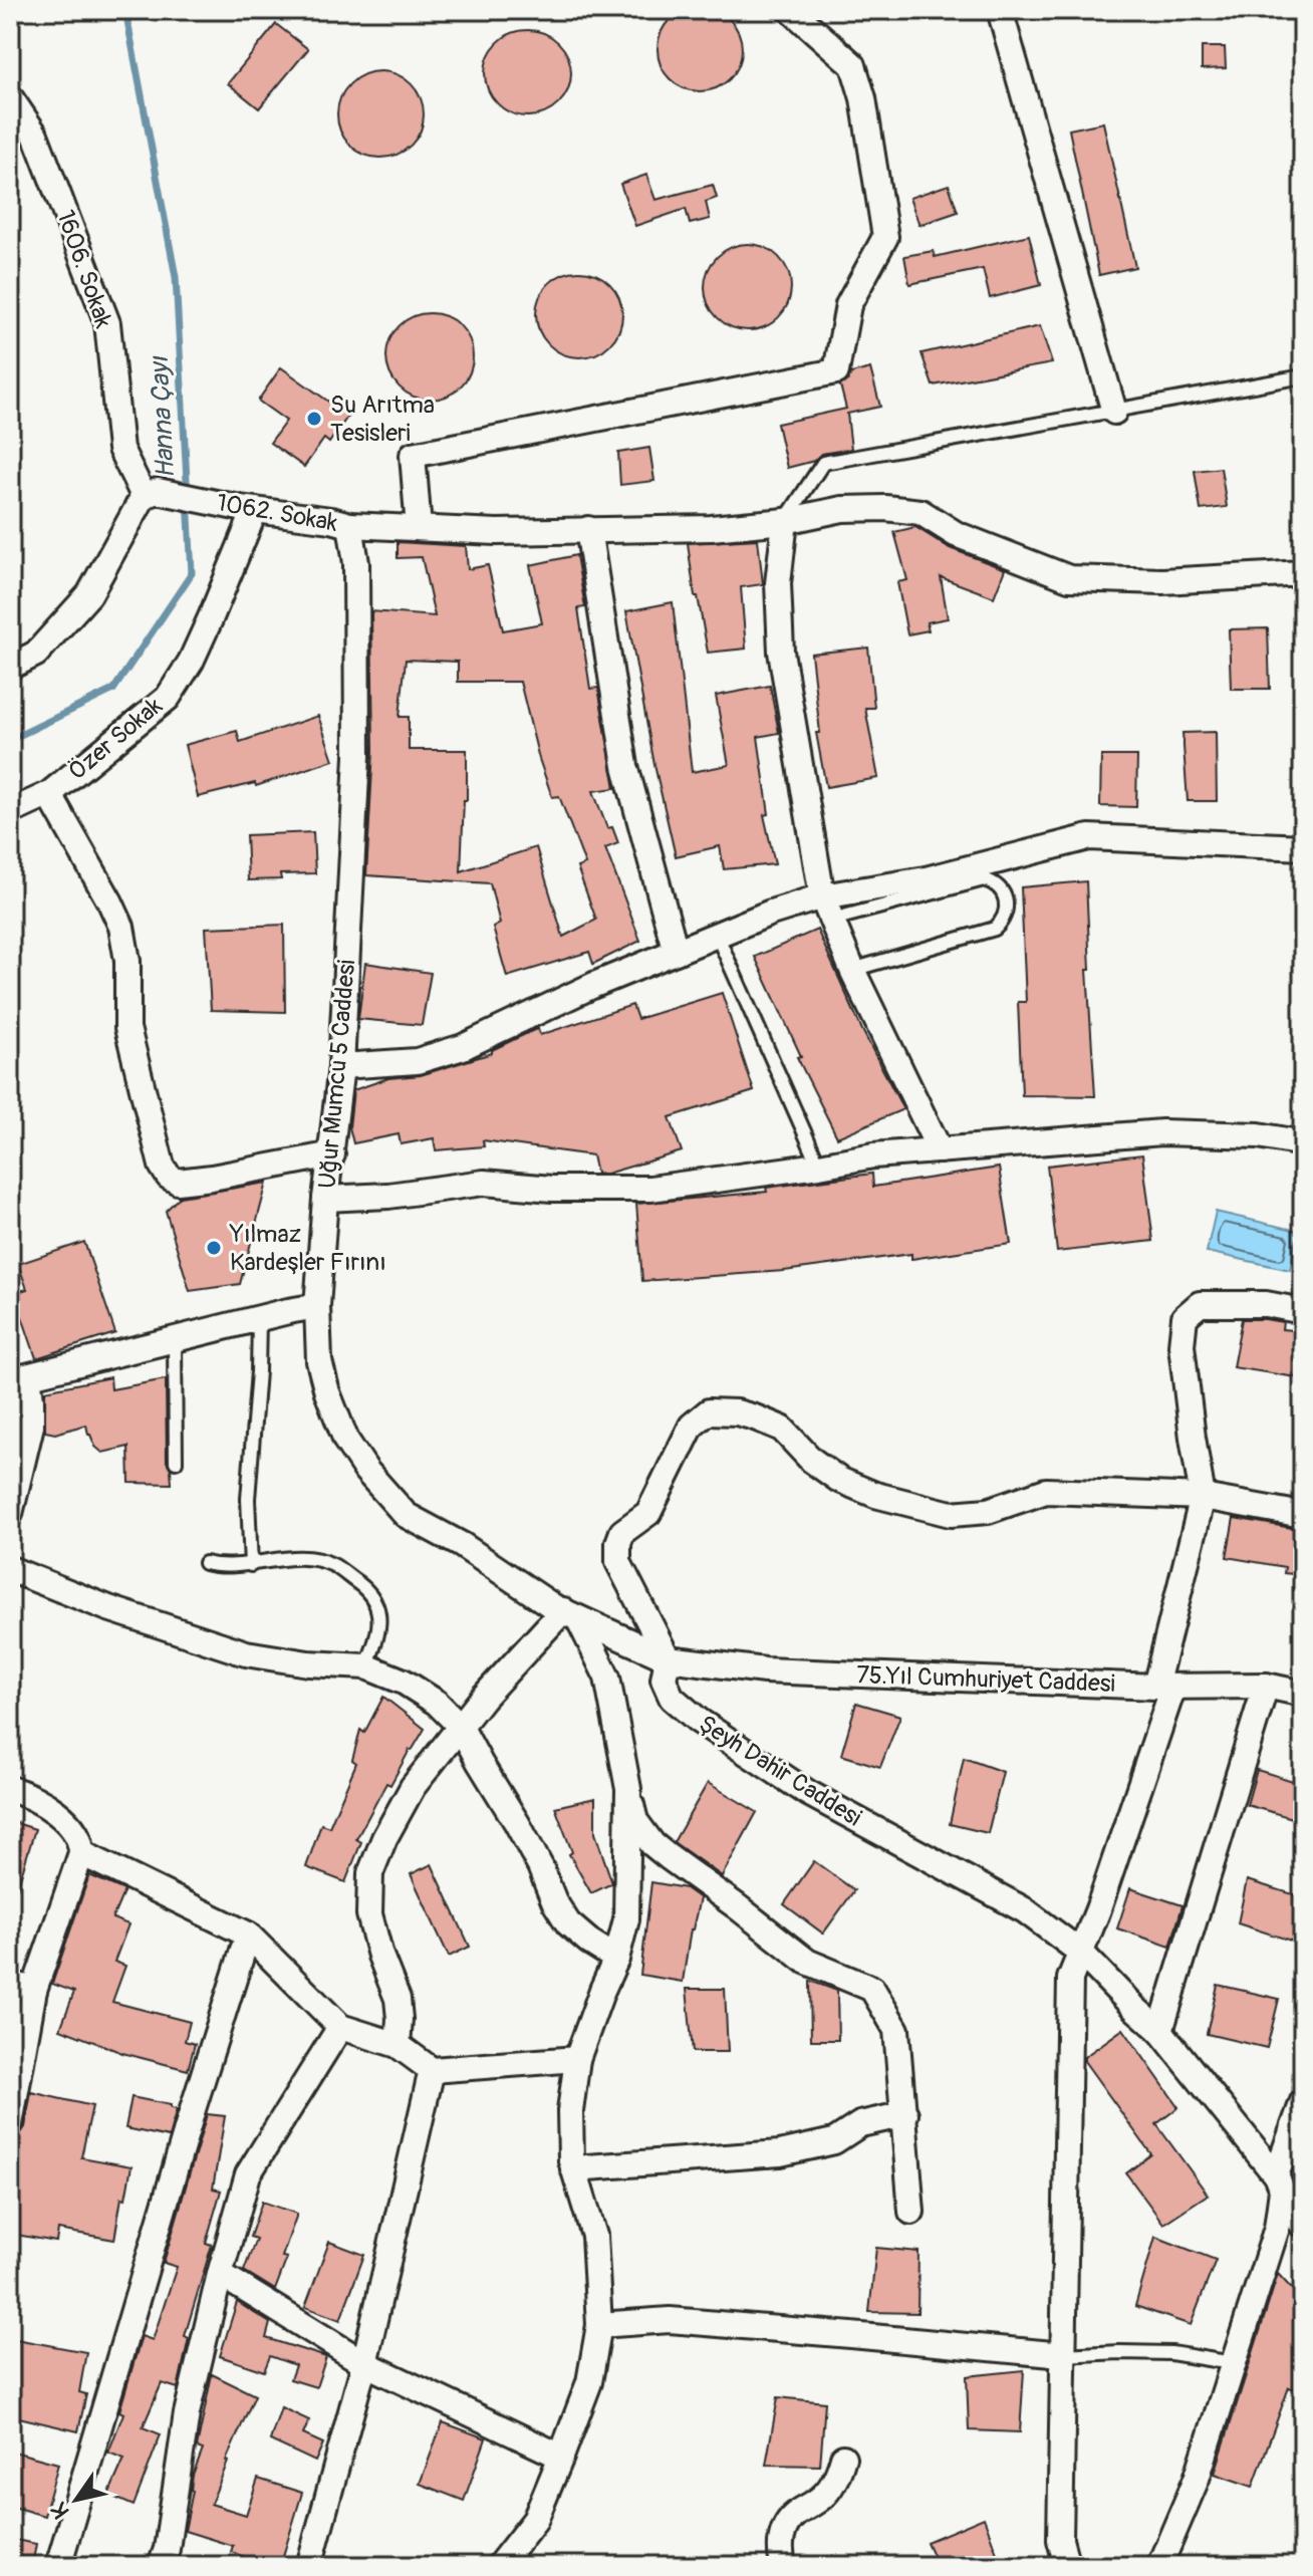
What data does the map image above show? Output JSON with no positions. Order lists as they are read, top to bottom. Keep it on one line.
{"streets":{"street":["1606. Sokak","1062. Sokak","Özer Sokak","Uğur Mumcu 5 Caddesi","75.Yıl Cumhuriyet Caddesi","Şeyh Dahir Caddesi"]},"crossings":[["1606. Sokak","1062. Sokak"],["1062. Sokak","Özer Sokak"],["1062. Sokak","Uğur Mumcu 5 Caddesi"],["75.Yıl Cumhuriyet Caddesi","Şeyh Dahir Caddesi"]],"water":["Hanna Çayı"],"places":["Su Arıtma Tesisleri","Yılmaz Kardeşler Fırını"],"north":"bottom left"}
